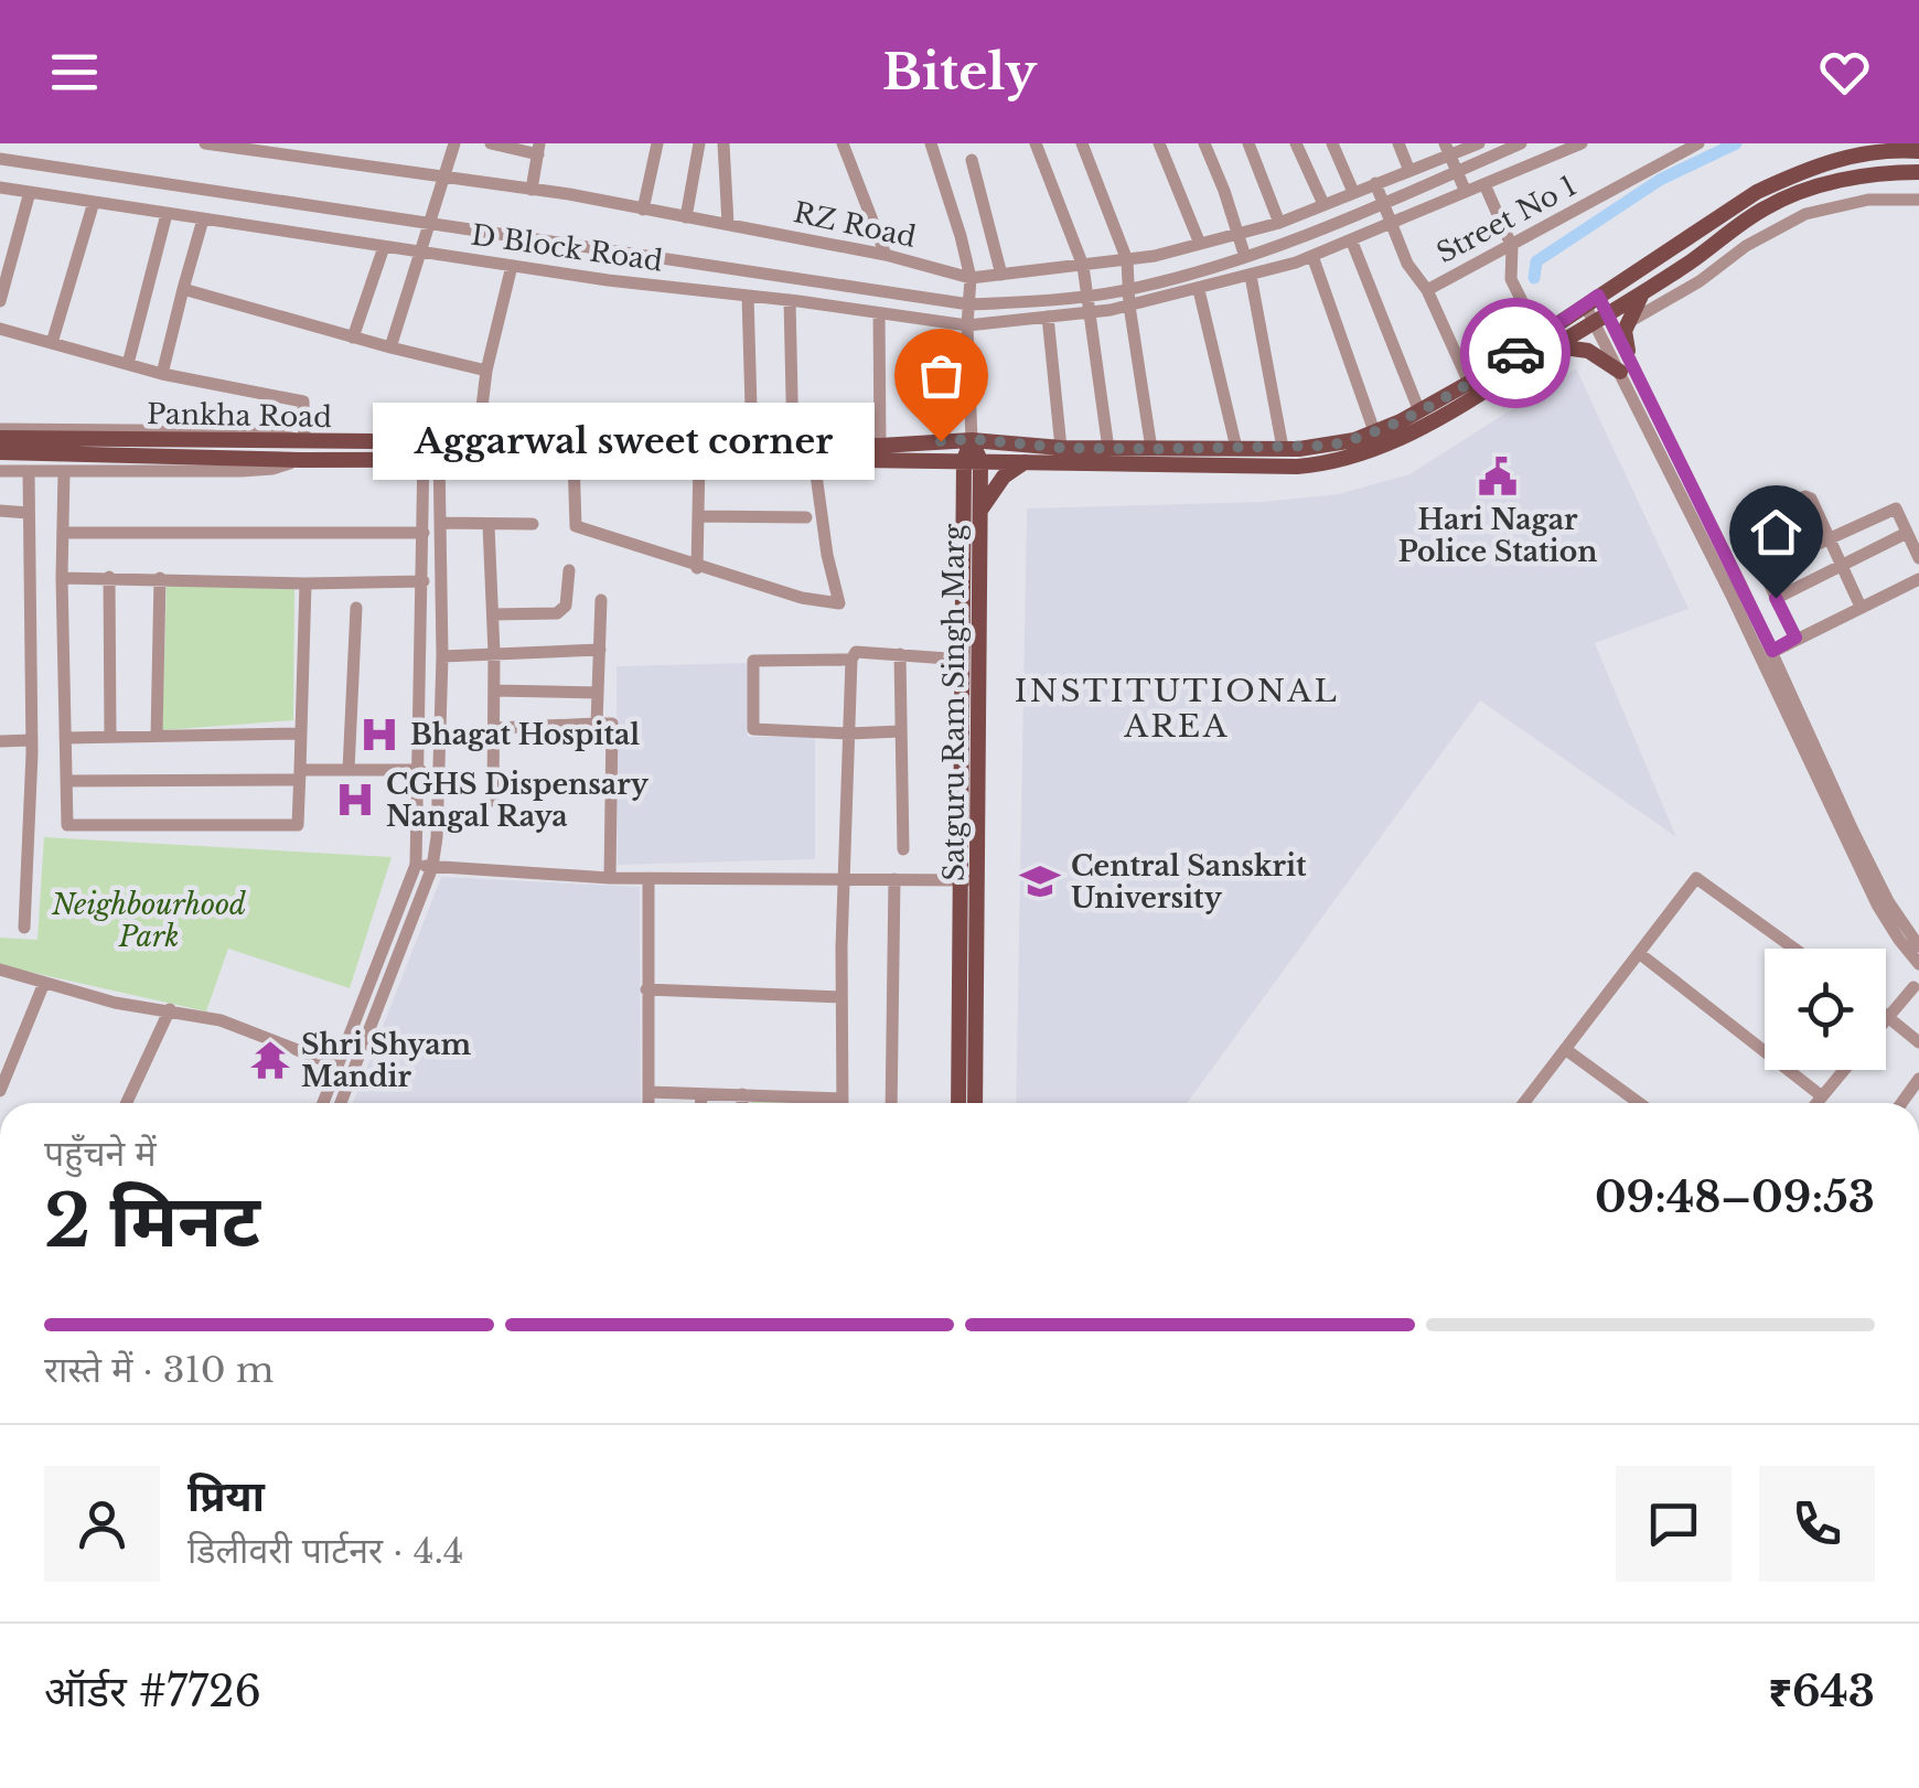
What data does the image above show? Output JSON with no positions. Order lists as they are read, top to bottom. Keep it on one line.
{"streets":{"main road":["Pankha Road","Satguru Ram Singh Marg"],"street":["Street No 1","RZ Road","D Block Road"]},"crossings":[["Street No 1","Pankha Road"],["Pankha Road","Satguru Ram Singh Marg"]],"districts":["INSTITUTIONAL AREA"],"parks":["Neighbourhood Park"],"places":{"other":["Aggarwal sweet corner"],"public building":["Hari Nagar Police Station"],"hospital":["Bhagat Hospital","CGHS Dispensary Nangal Raya"],"school or university":["Central Sanskrit University"],"temple":["Shri Shyam Mandir"]},"page":{"header":"Bitely","bubble":"Aggarwal sweet corner","heading":["2 मिनट","पहुँचने में","09:48–09:53"],"panel":["प्रिया","डिलीवरी पार्टनर · 4.4","ऑर्डर #7726","₹643"],"bar":"रास्ते में · 310 m"}}
